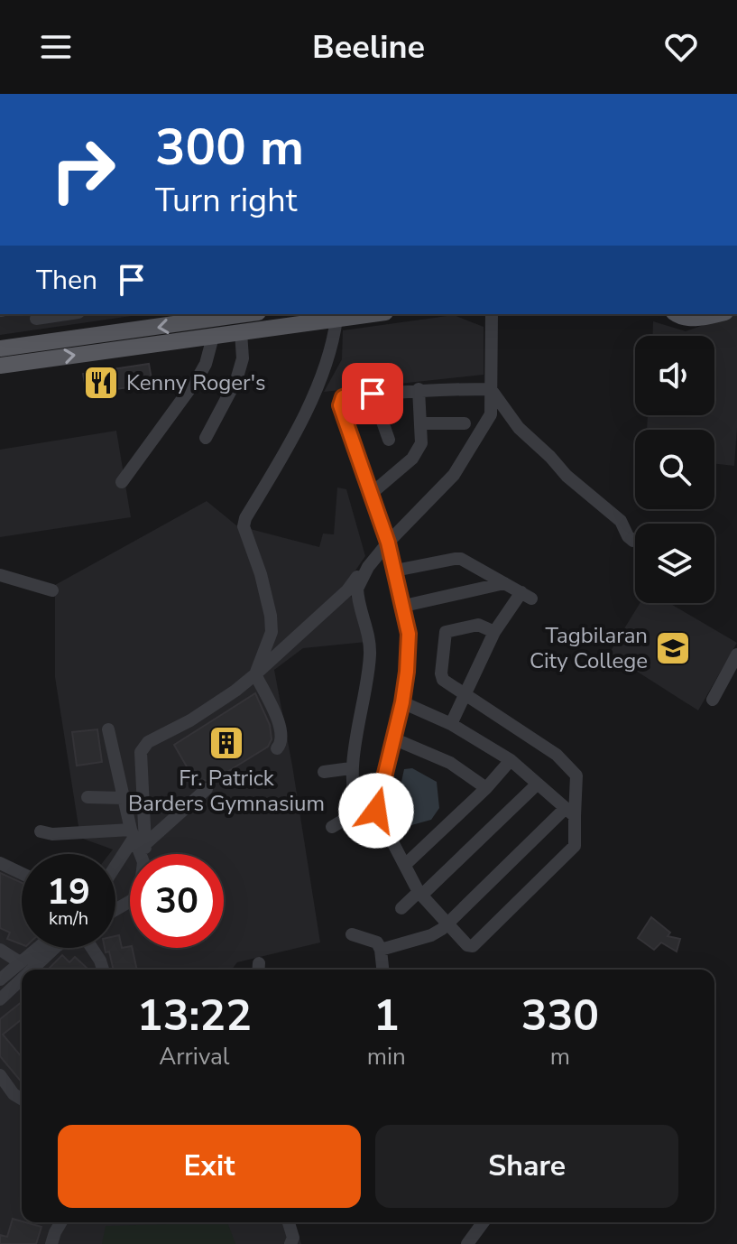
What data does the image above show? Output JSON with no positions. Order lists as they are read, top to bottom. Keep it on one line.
{"places":{"restaurant":["Kenny Roger's"],"school or university":["Tagbilaran City College"],"building":["Fr. Patrick Barders Gymnasium"]},"page":{"header":"Beeline","turn":["300 m","Turn right"],"then":"Then","speed":"19 km/h","limit":"30","eta":["13:22","Arrival","1","min","330","m"],"buttons":["Exit","Share"]}}
